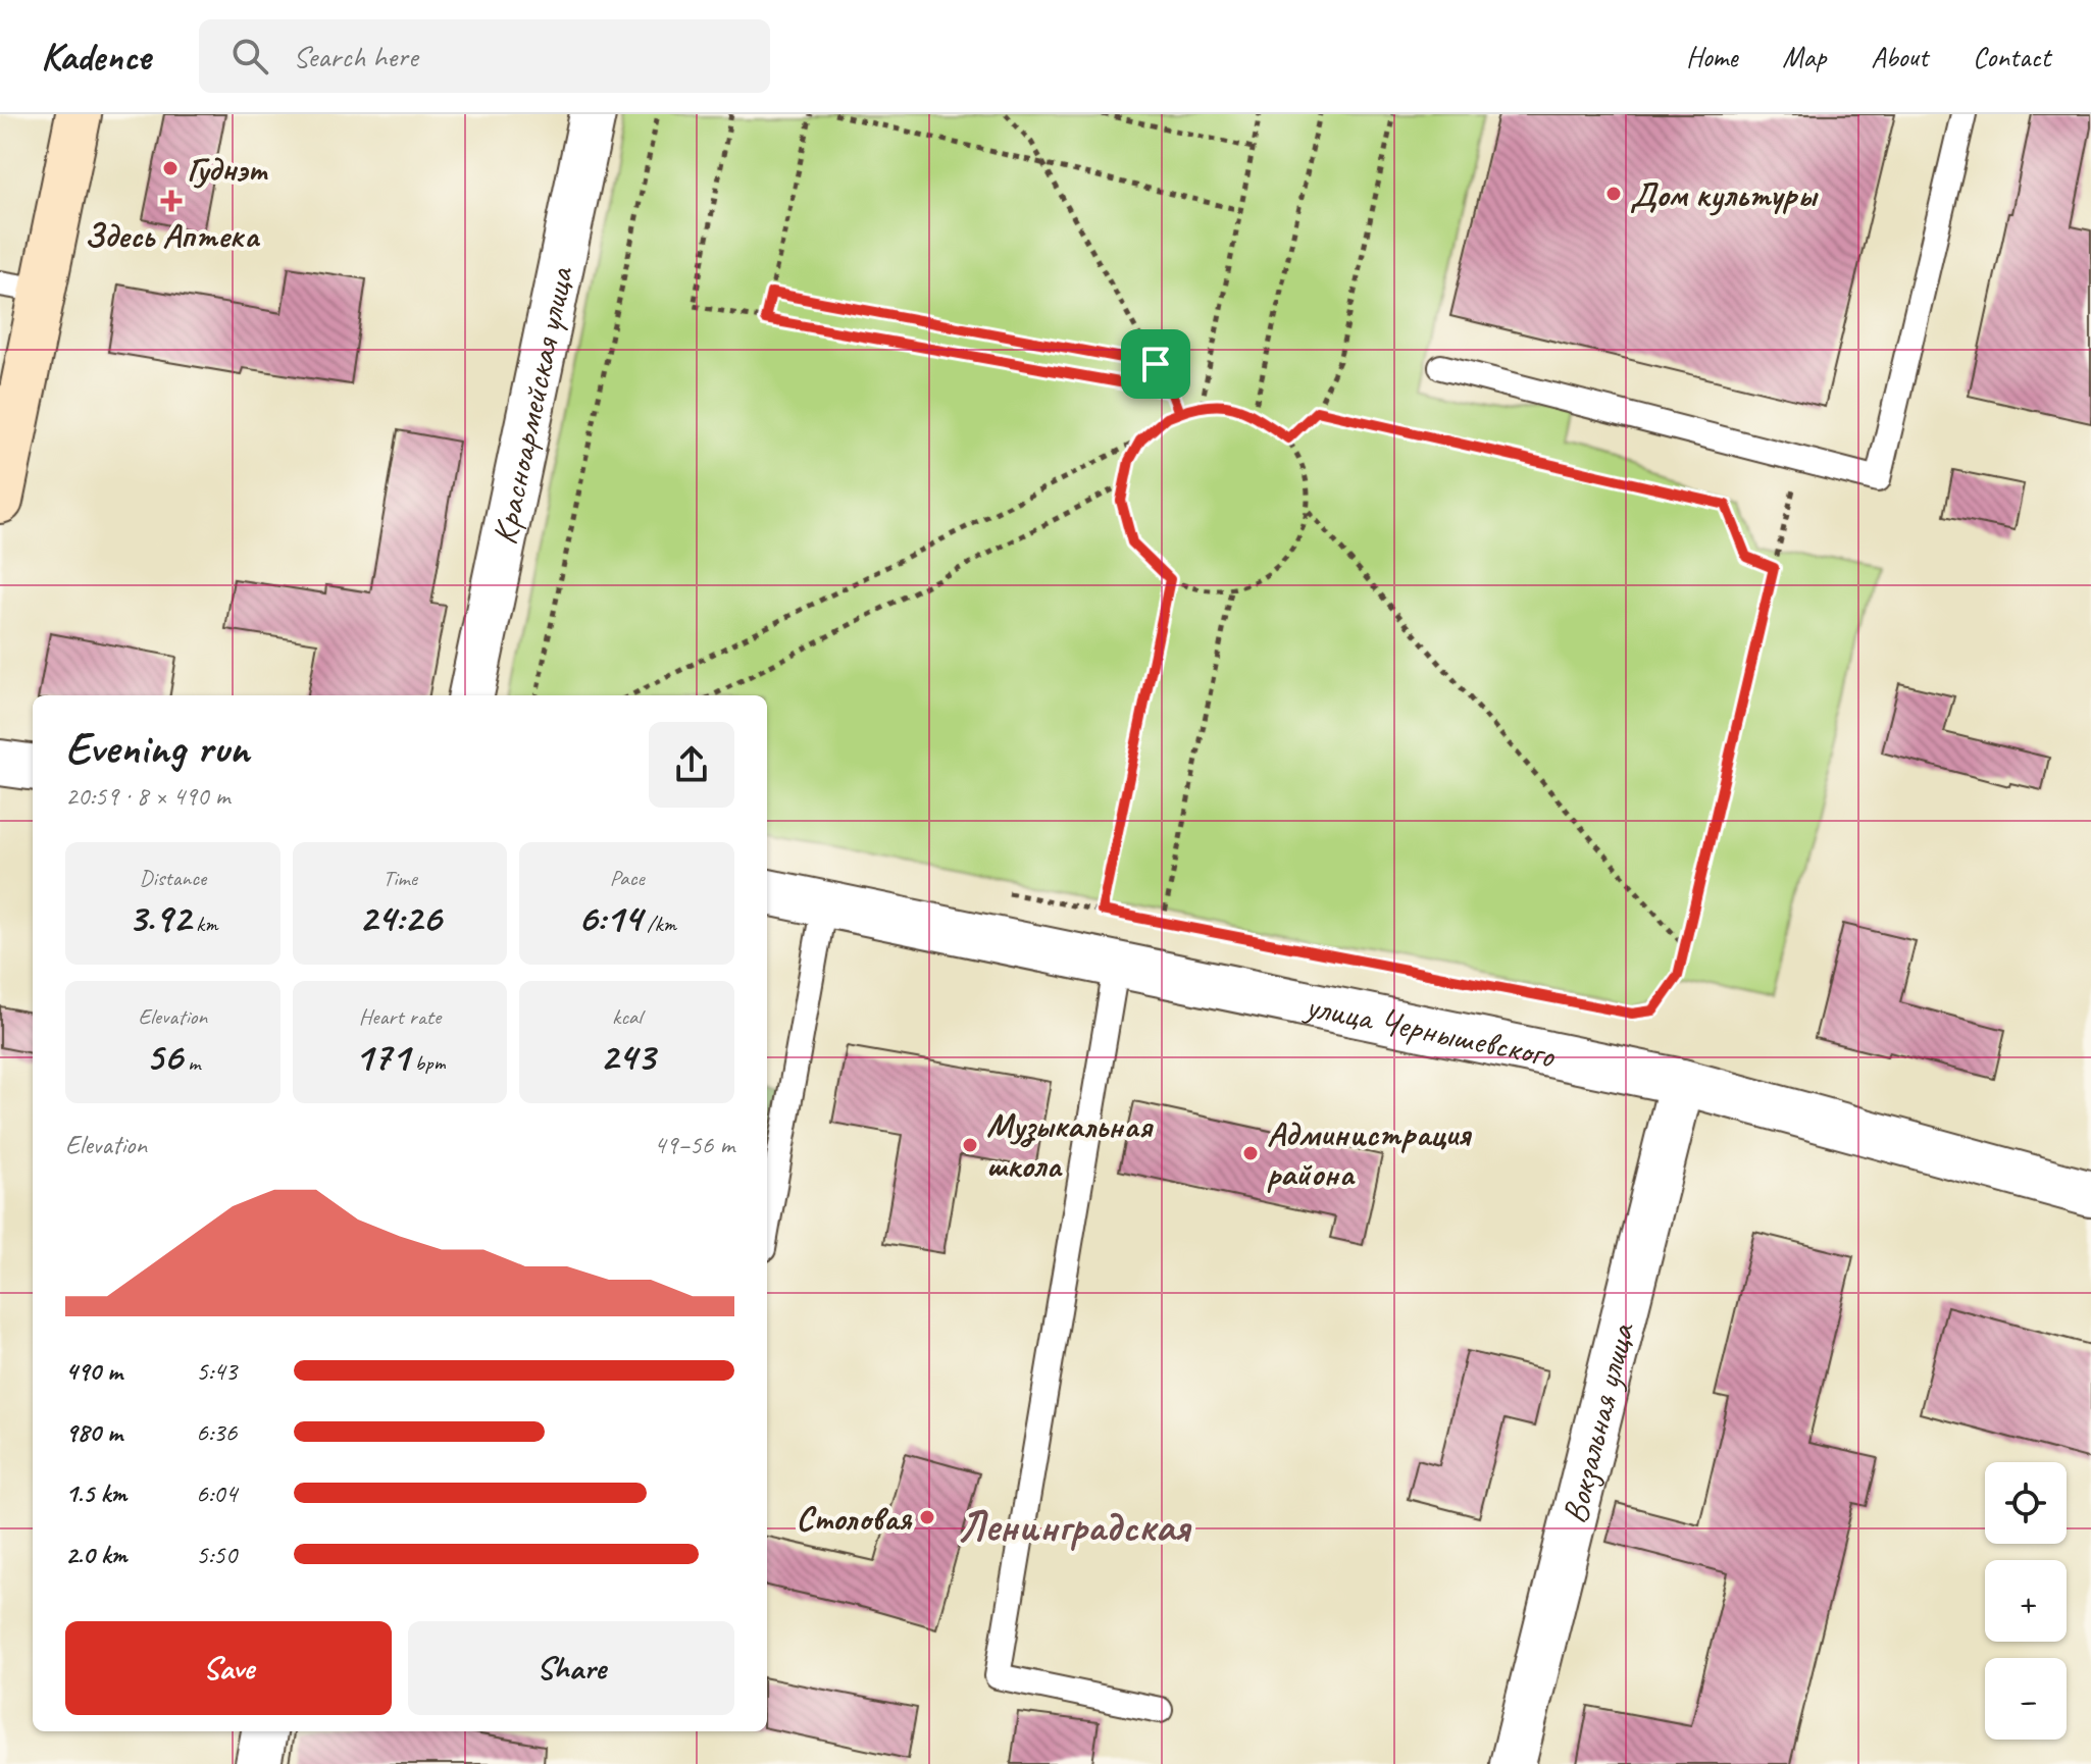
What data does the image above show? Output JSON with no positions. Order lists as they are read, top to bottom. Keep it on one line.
{"streets":{"street":["Красноармейская улица","улица Чернышевского","Вокзальная улица"]},"crossings":[["улица Чернышевского","Вокзальная улица"]],"districts":["Ленинградская"],"places":{"other":["Гуднэт","Дом культуры","Музыкальная школа","Администрация района","Столовая"],"health":["Здесь Аптека"]},"page":{"header":"Kadence","search":"Search here","nav":["Home","Map","About","Contact"],"heading":["Evening run","20:59 · 8 × 490 m"],"stats":[["Distance","3.92 km"],["Time","24:26"],["Pace","6:14 /km"],["Elevation","56 m"],["Heart rate","171 bpm"],["kcal","243"]],"chart":["Elevation","49–56 m"],"list":[{"name":"490 m","note":"5:43"},{"name":"980 m","note":"6:36"},{"name":"1.5 km","note":"6:04"},{"name":"2.0 km","note":"5:50"}],"map_buttons":["+","−"],"buttons":["Save","Share"]}}
